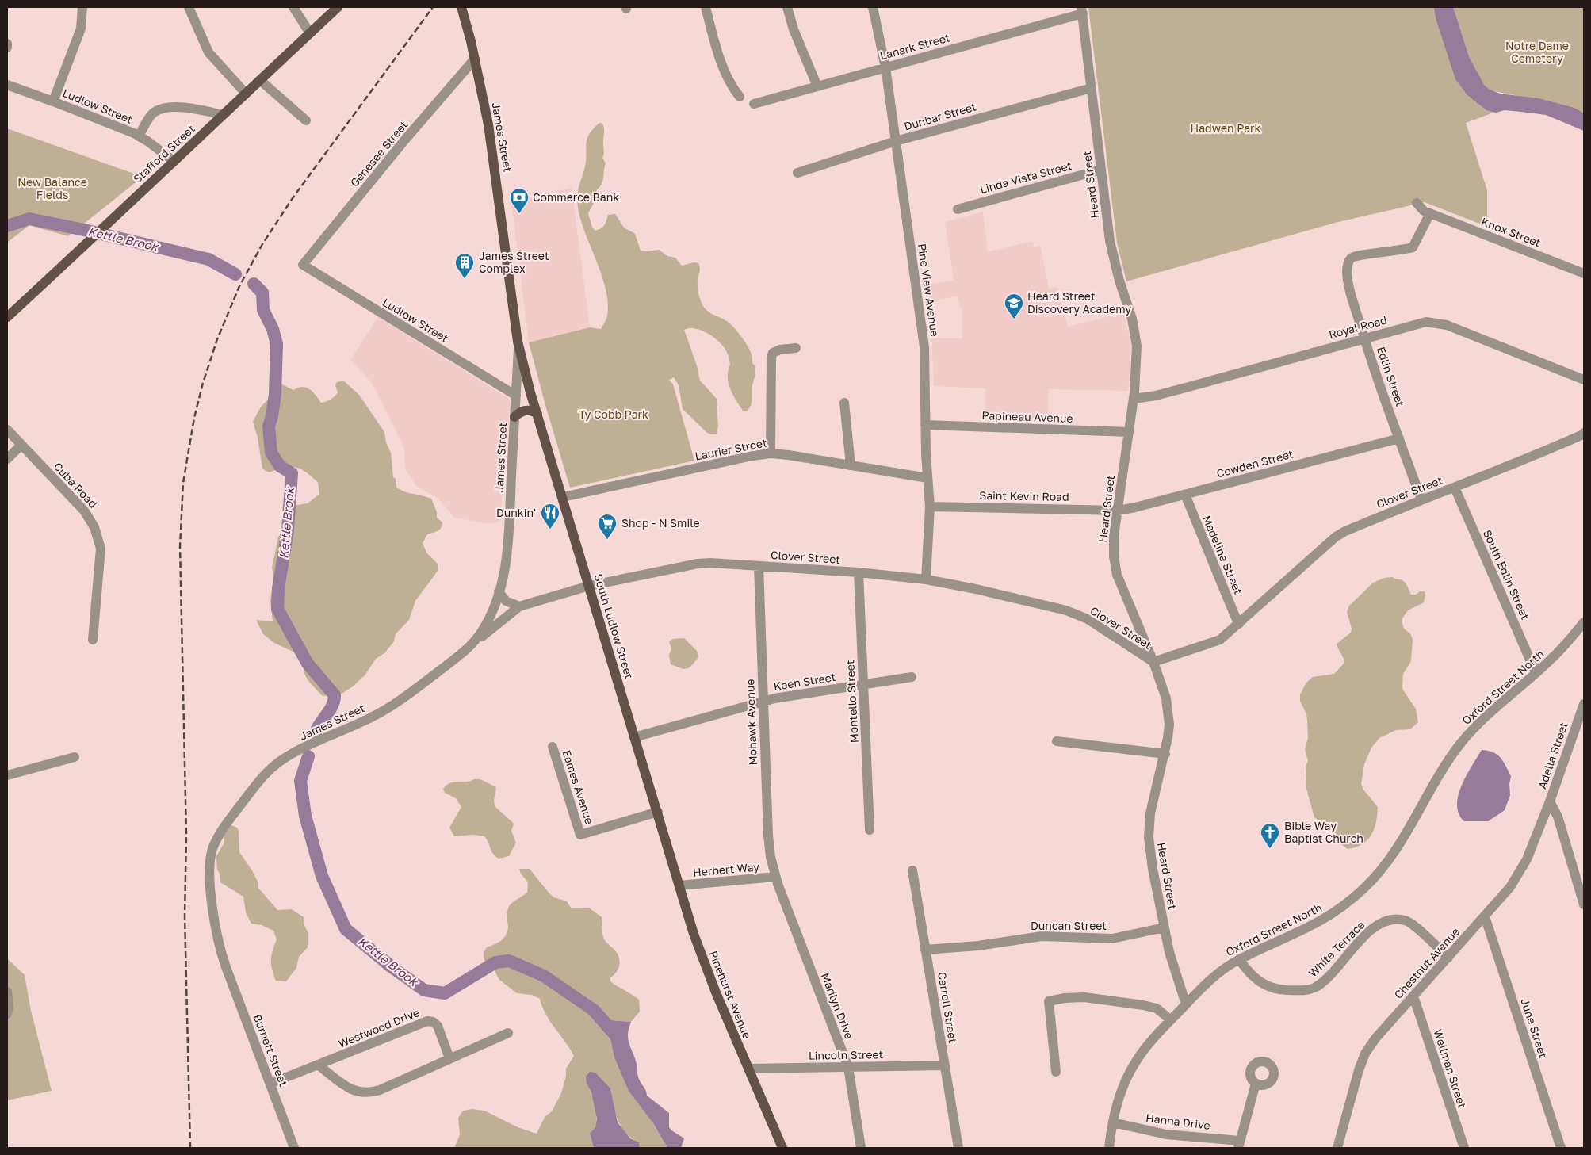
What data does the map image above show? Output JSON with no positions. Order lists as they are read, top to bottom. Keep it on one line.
{"streets":{"main road":["James Street","Stafford Street","South Ludlow Street","Pinehurst Avenue"],"street":["Lanark Street","Ludlow Street","Dunbar Street","Genesee Street","Linda Vista Street","Heard Street","Knox Street","Pine View Avenue","Royal Road","Edlin Street","Papineau Avenue","Laurier Street","Cowden Street","Cuba Road","Clover Street","Saint Kevin Road","Madeline Street","South Edlin Street","Keen Street","Oxford Street North","Montello Street","Mohawk Avenue","Adella Street","Eames Avenue","Herbert Way","Duncan Street","White Terrace","Chestnut Avenue","Marilyn Drive","Carroll Street","Westwood Drive","June Street","Burnett Street","Lincoln Street","Wellman Street","Hanna Drive"]},"crossings":[["Lanark Street","Heard Street"],["Lanark Street","Pine View Avenue"],["Ludlow Street","James Street"],["Ludlow Street","Stafford Street"],["Ludlow Street","Genesee Street"],["Dunbar Street","Heard Street"],["Dunbar Street","Pine View Avenue"],["James Street","Genesee Street"],["James Street","Clover Street"],["James Street","South Ludlow Street"],["James Street","Burnett Street"],["Linda Vista Street","Heard Street"],["Heard Street","Royal Road"],["Heard Street","Papineau Avenue"],["Heard Street","Cowden Street"],["Heard Street","Clover Street"],["Heard Street","Saint Kevin Road"],["Heard Street","Oxford Street North"],["Heard Street","Duncan Street"],["Knox Street","Edlin Street"],["Pine View Avenue","Papineau Avenue"],["Pine View Avenue","Laurier Street"],["Pine View Avenue","Clover Street"],["Pine View Avenue","Saint Kevin Road"],["Royal Road","Edlin Street"],["Edlin Street","Cowden Street"],["Edlin Street","Clover Street"],["Laurier Street","South Ludlow Street"],["Cowden Street","Saint Kevin Road"],["Cowden Street","Madeline Street"],["Clover Street","Madeline Street"],["Clover Street","South Edlin Street"],["Clover Street","South Ludlow Street"],["Clover Street","Montello Street"],["Clover Street","Mohawk Avenue"],["South Edlin Street","Oxford Street North"],["South Ludlow Street","Keen Street"],["South Ludlow Street","Eames Avenue"],["South Ludlow Street","Pinehurst Avenue"],["Keen Street","Montello Street"],["Keen Street","Mohawk Avenue"],["Oxford Street North","White Terrace"],["Oxford Street North","Hanna Drive"],["Mohawk Avenue","Herbert Way"],["Mohawk Avenue","Marilyn Drive"],["Adella Street","Chestnut Avenue"],["Herbert Way","Pinehurst Avenue"],["Herbert Way","Marilyn Drive"],["Duncan Street","Carroll Street"],["White Terrace","Chestnut Avenue"],["Chestnut Avenue","June Street"],["Chestnut Avenue","Wellman Street"],["Pinehurst Avenue","Lincoln Street"],["Marilyn Drive","Lincoln Street"],["Carroll Street","Lincoln Street"],["Westwood Drive","Burnett Street"]],"water":["Kettle Brook"],"parks":["Notre Dame Cemetery","Hadwen Park","New Balance Fields","Ty Cobb Park"],"places":{"bank":["Commerce Bank"],"building":["James Street Complex"],"school or university":["Heard Street Discovery Academy"],"restaurant":["Dunkin'"],"supermarket":["Shop - N Smile"],"church":["Bible Way Baptist Church"]}}
